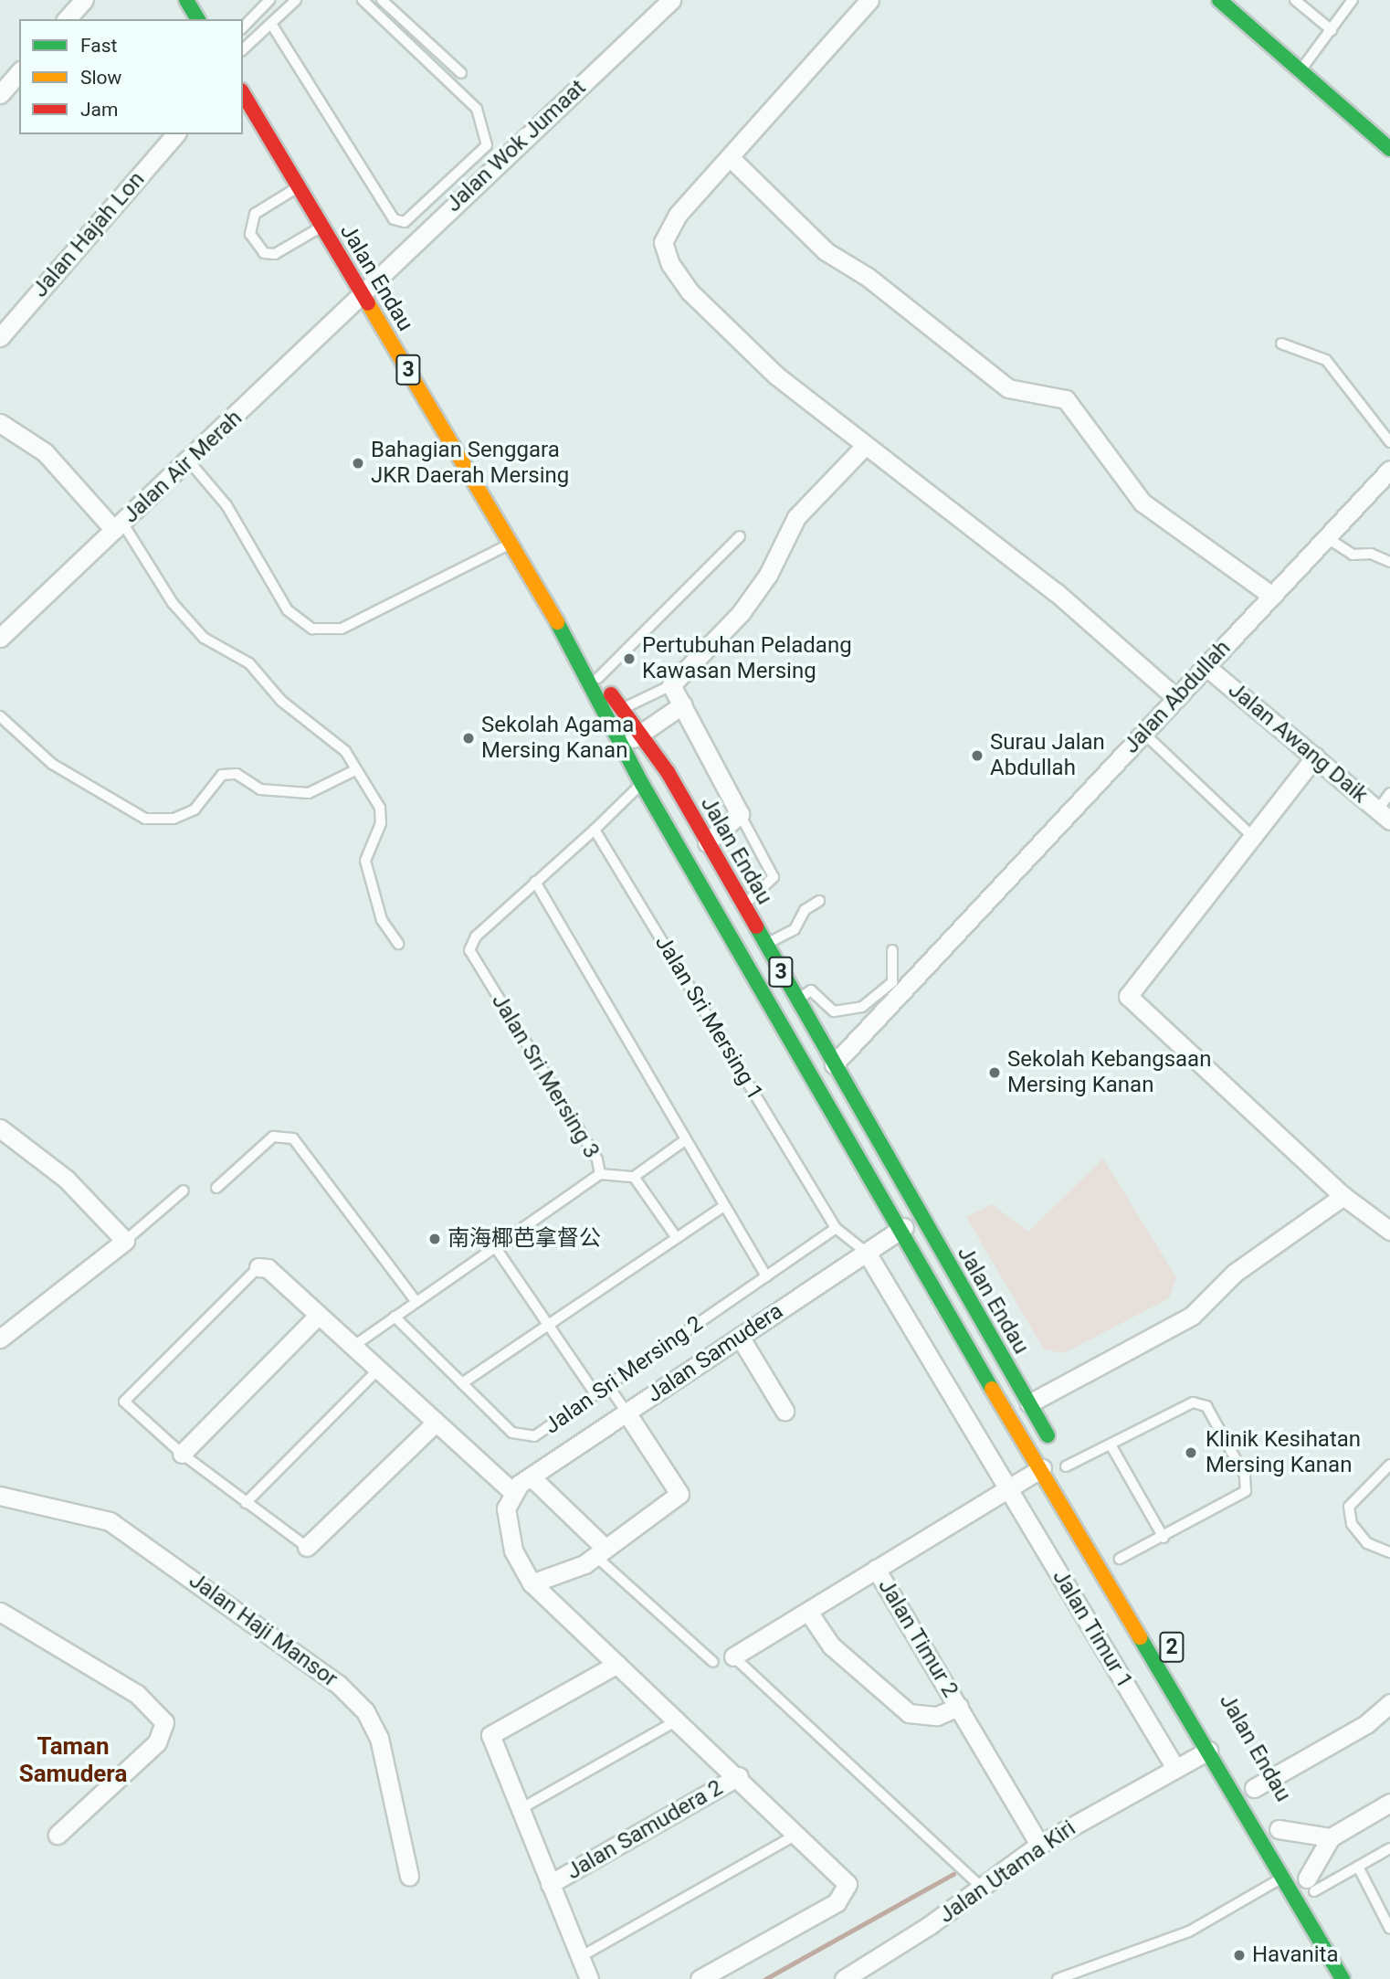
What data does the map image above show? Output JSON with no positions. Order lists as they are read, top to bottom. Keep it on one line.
{"streets":{"main road":["Jalan Endau","3"],"street":["Jalan Wok Jumaat","Jalan Hajah Lon","Jalan Air Merah","Jalan Abdullah","Jalan Awang Daik","Jalan Samudera","Jalan Timur 1","Jalan Haji Mansor","Jalan Timur 2","Jalan Samudera 2","Jalan Utama Kiri"],"lane":["Jalan Sri Mersing 1","Jalan Sri Mersing 3","Jalan Sri Mersing 2"]},"crossings":[["Jalan Wok Jumaat","Jalan Endau"],["Jalan Wok Jumaat","Jalan Air Merah"],["Jalan Endau","Jalan Air Merah"],["Jalan Endau","Jalan Abdullah"],["Jalan Endau","Jalan Samudera"],["Jalan Endau","Jalan Utama Kiri"],["Jalan Abdullah","Jalan Awang Daik"],["Jalan Sri Mersing 1","Jalan Samudera"],["Jalan Sri Mersing 1","Jalan Sri Mersing 2"],["Jalan Sri Mersing 1","Jalan Timur 1"],["Jalan Sri Mersing 3","Jalan Sri Mersing 2"],["Jalan Samudera","Jalan Timur 1"],["Jalan Timur 1","Jalan Utama Kiri"],["Jalan Timur 2","Jalan Utama Kiri"]],"districts":["Taman Samudera"],"places":["Bahagian Senggara JKR Daerah Mersing","Pertubuhan Peladang Kawasan Mersing","Sekolah Agama Mersing Kanan","Surau Jalan Abdullah","Sekolah Kebangsaan Mersing Kanan","南海椰芭拿督公","Klinik Kesihatan Mersing Kanan","Havanita"],"legend":["Fast","Slow","Jam"]}
